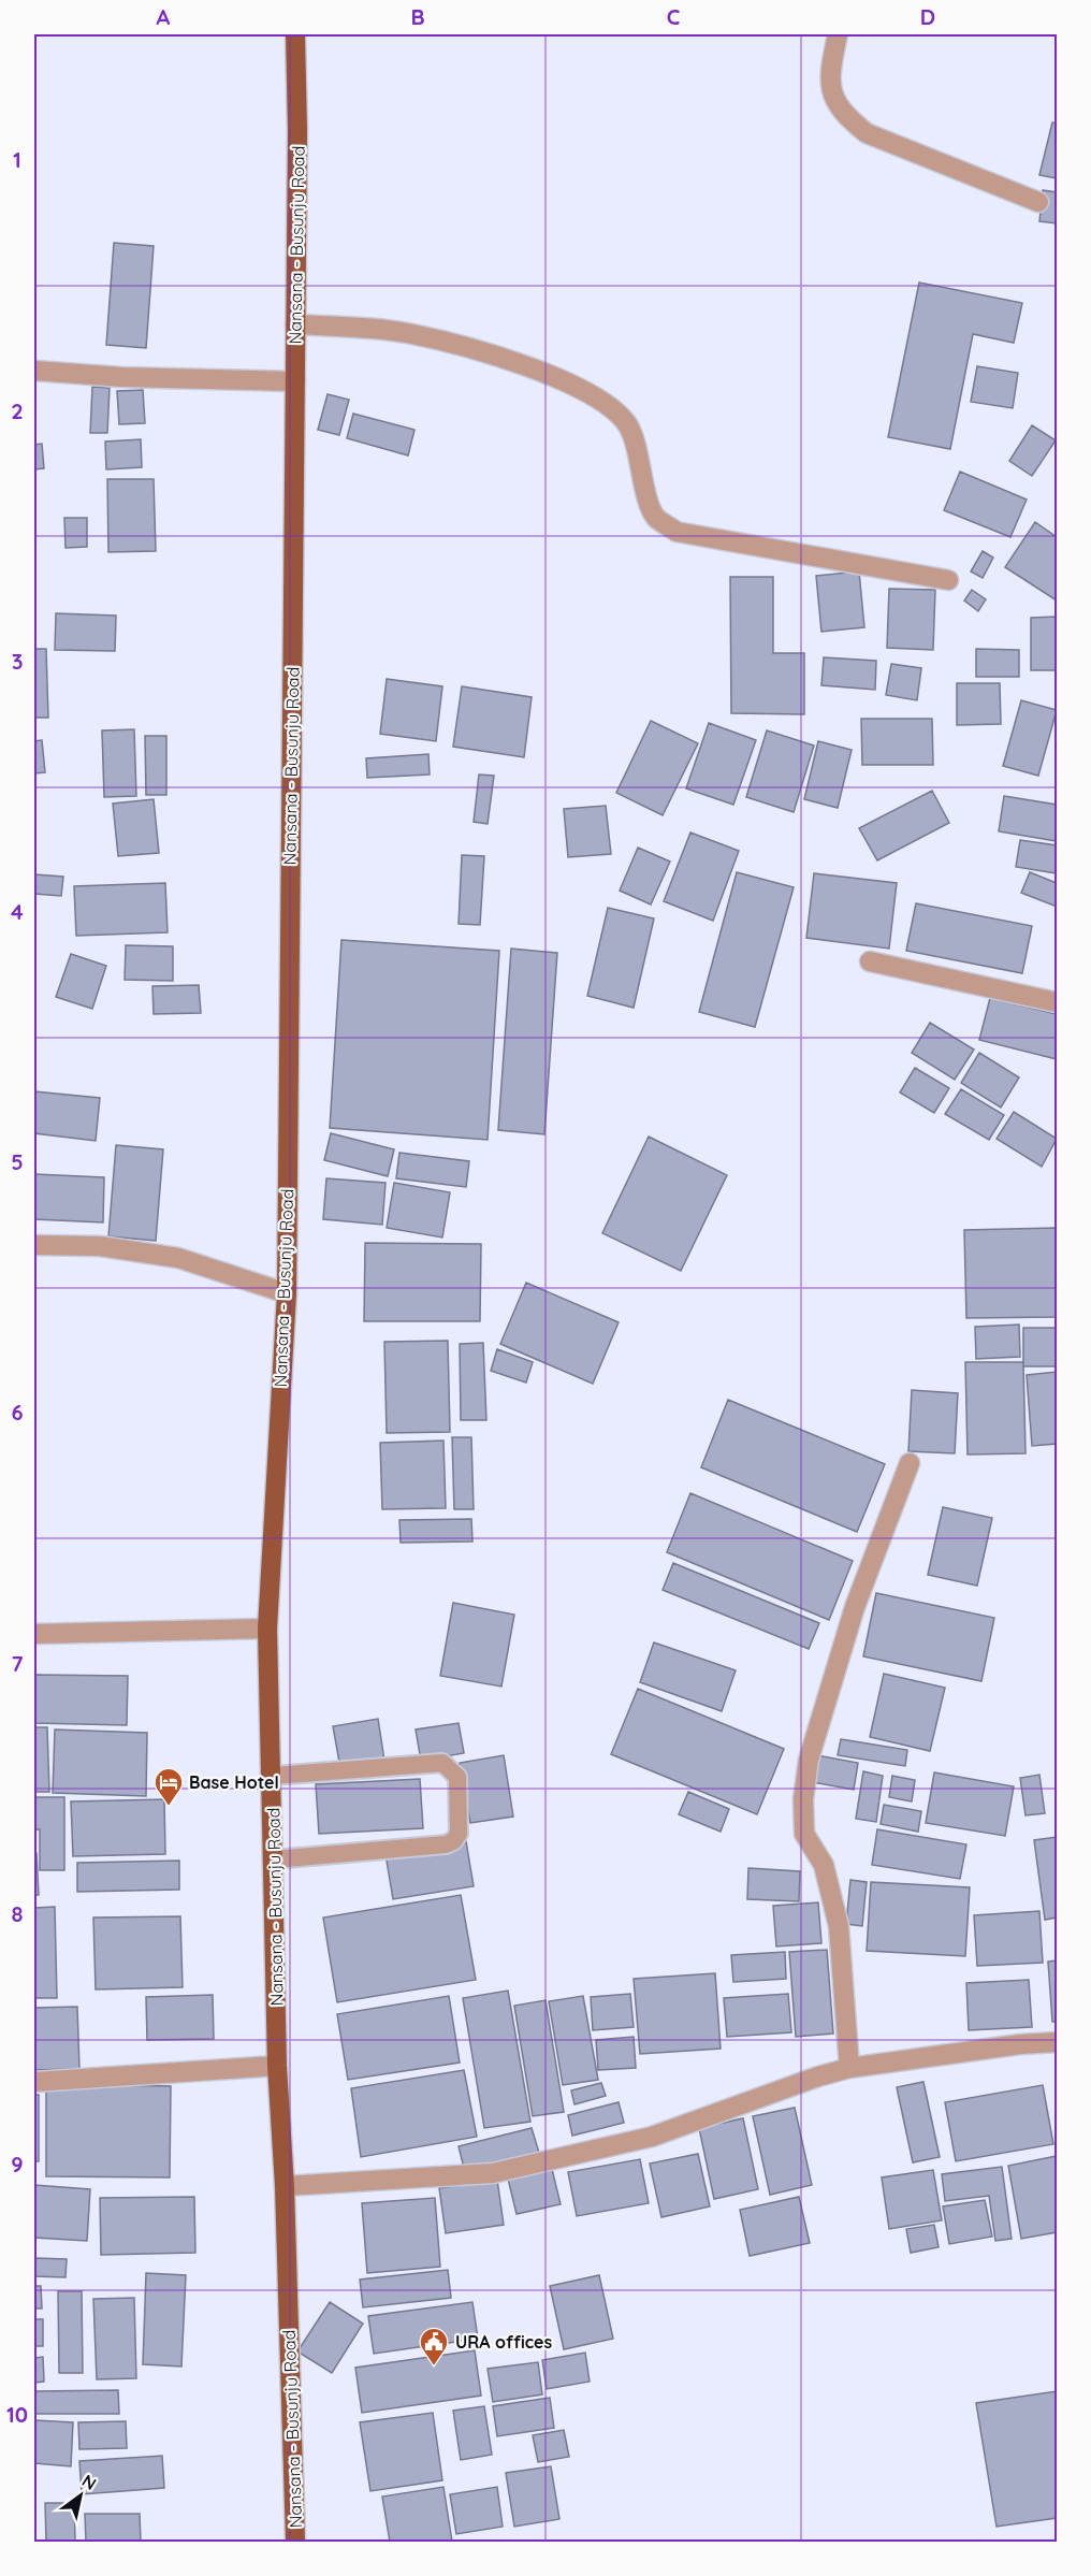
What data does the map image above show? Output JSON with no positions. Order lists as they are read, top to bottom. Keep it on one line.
{"streets":{"main road":["Nansana - Busunju Road"]},"places":{"hotel":["Base Hotel"],"public building":["URA offices"]},"north":"top right","grid":{"columns":["A","B","C","D"],"rows":["1","2","3","4","5","6","7","8","9","10"]}}
